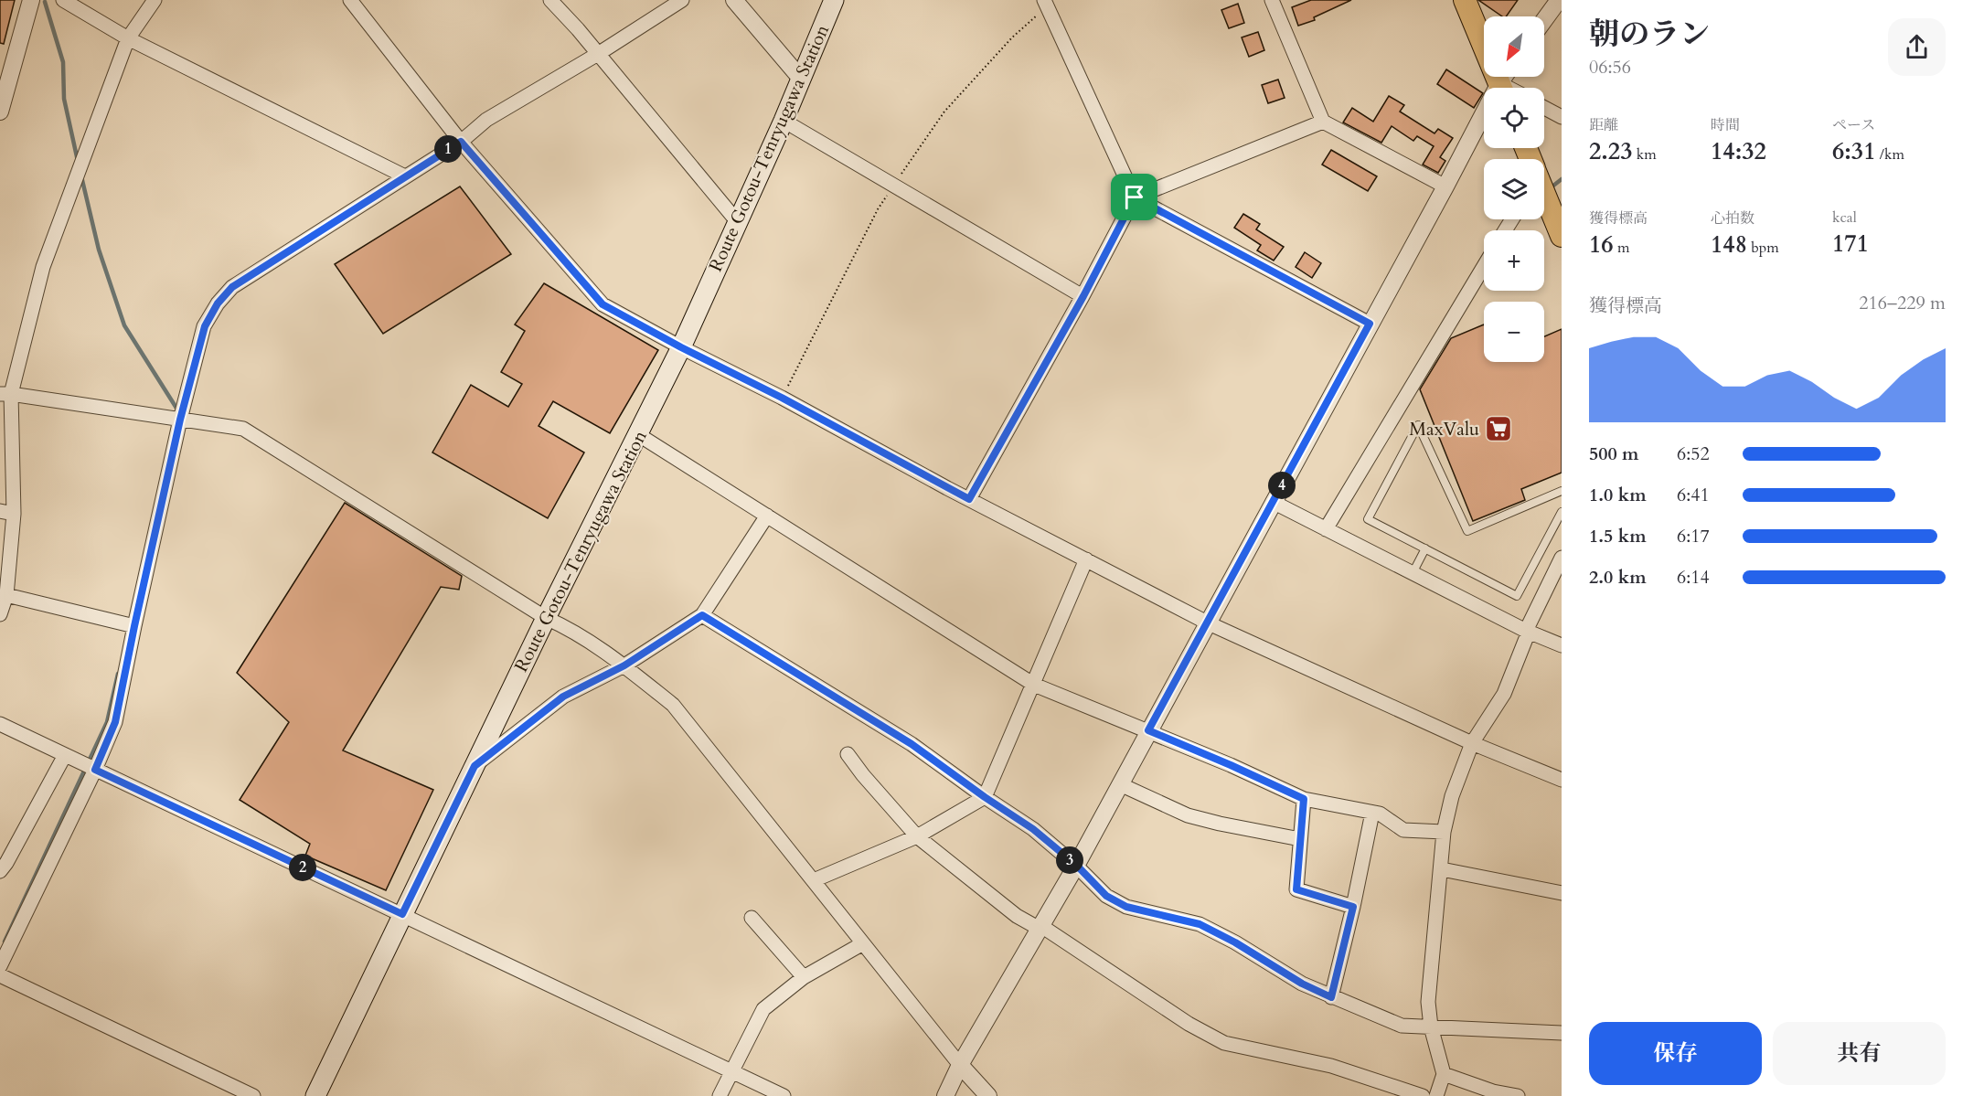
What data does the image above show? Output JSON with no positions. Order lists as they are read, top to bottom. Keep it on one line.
{"streets":{"main road":["Route Gotou-Tenryugawa Station"]},"places":{"supermarket":["MaxValu"]},"north":"bottom left","page":{"heading":["朝のラン","06:56"],"map_buttons":["+","−"],"stats":[["距離","2.23 km"],["時間","14:32"],["ペース","6:31 /km"],["獲得標高","16 m"],["心拍数","148 bpm"],["kcal","171"]],"pins":["1","4","3","2"],"chart":["獲得標高","216–229 m"],"list":[{"name":"500 m","note":"6:52"},{"name":"1.0 km","note":"6:41"},{"name":"1.5 km","note":"6:17"},{"name":"2.0 km","note":"6:14"}],"buttons":["保存","共有"]}}
